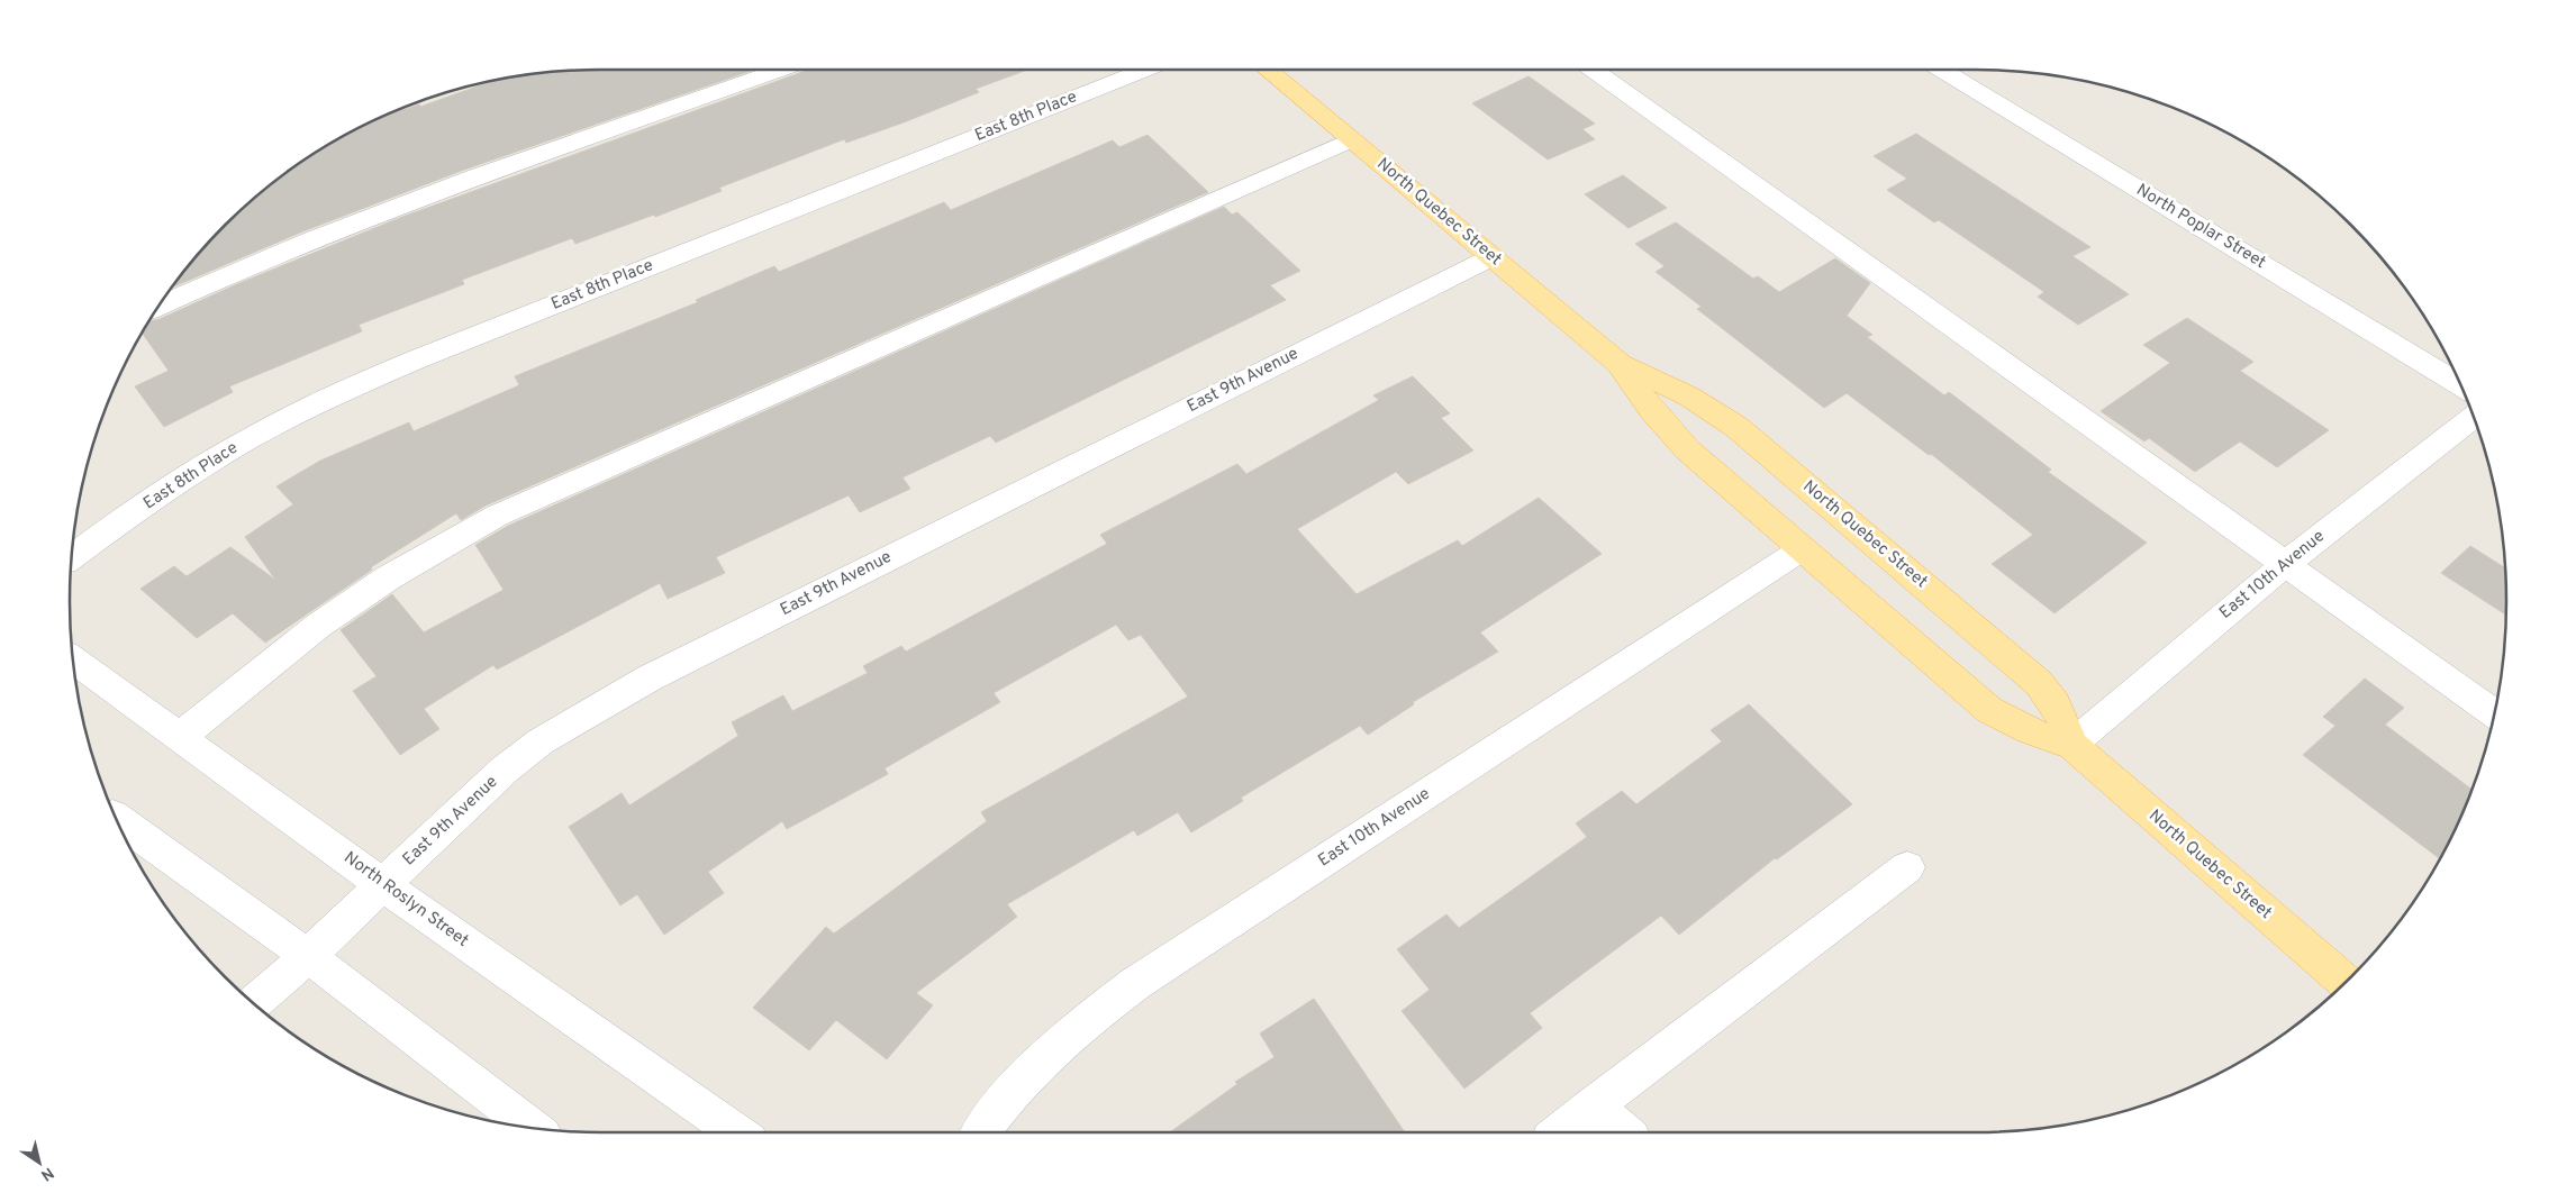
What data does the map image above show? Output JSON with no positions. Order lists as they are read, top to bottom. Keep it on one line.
{"streets":{"main road":["North Quebec Street"],"street":["East 8th Place","North Poplar Street","East 9th Avenue","East 10th Avenue","North Roslyn Street"]},"crossings":[["North Quebec Street","East 9th Avenue"],["North Quebec Street","East 10th Avenue"],["East 9th Avenue","North Roslyn Street"]],"north":"bottom right"}
